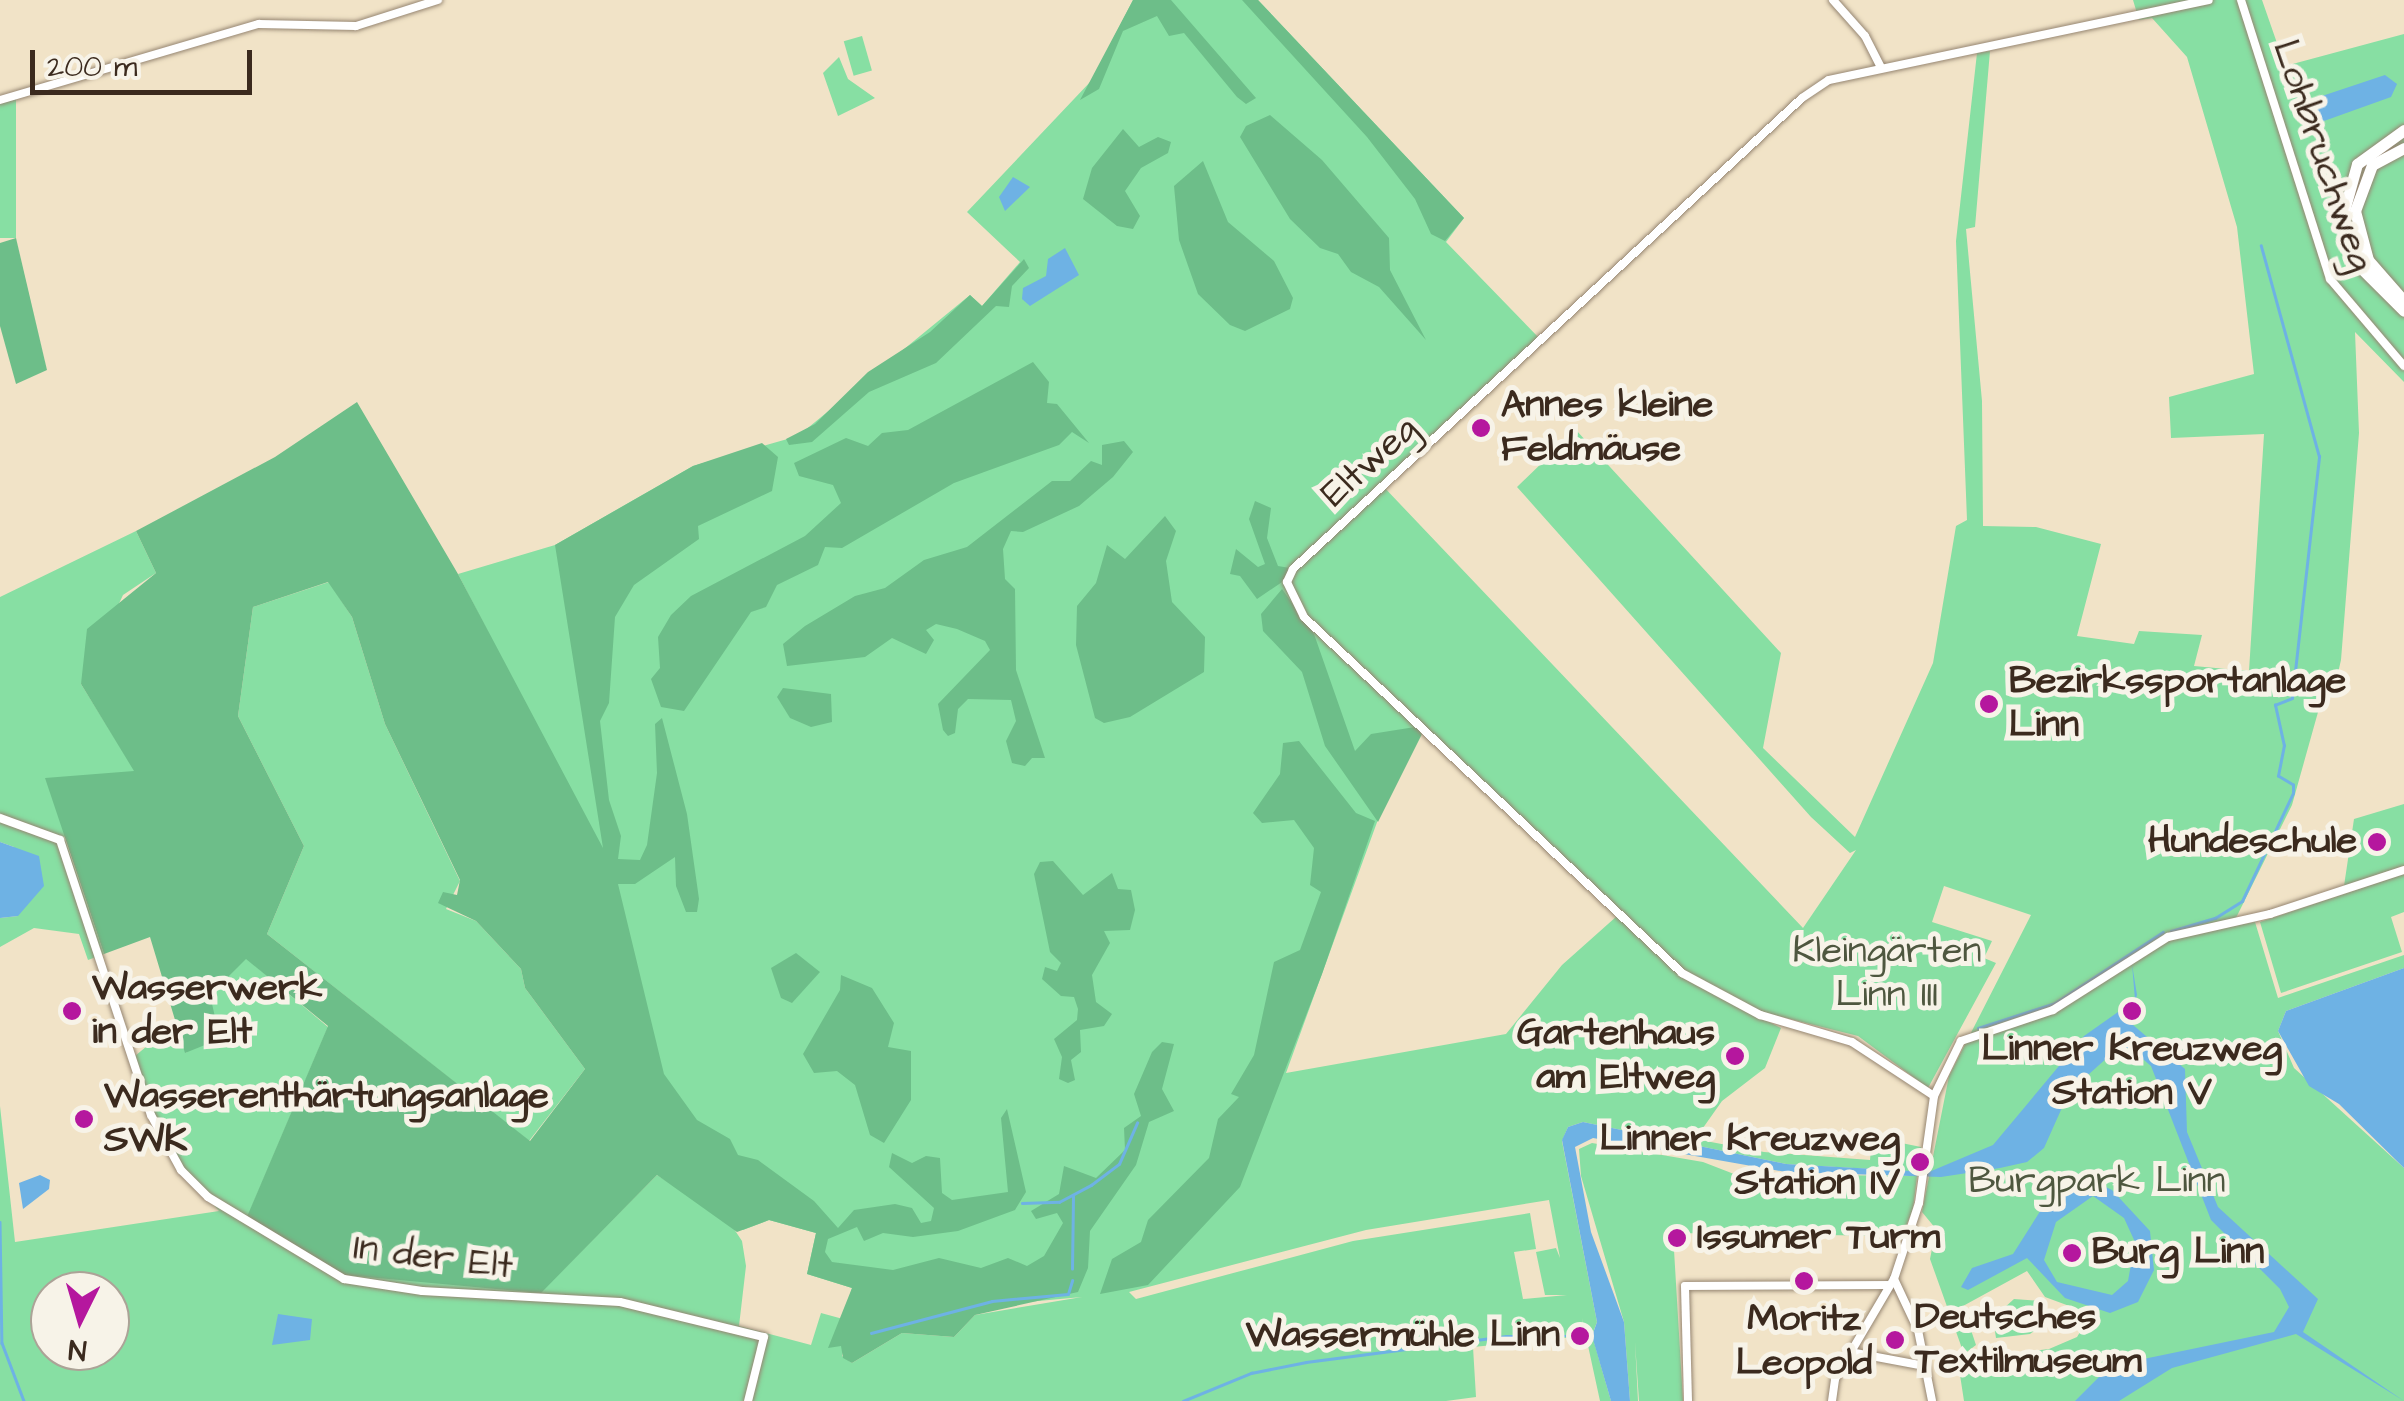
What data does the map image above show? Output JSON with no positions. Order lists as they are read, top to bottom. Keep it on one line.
{"streets":{"street":["Lohbruchweg","Eltweg","In der Elt"]},"parks":["Kleingärten Linn III","Burgpark Linn"],"places":["Annes kleine Feldmäuse","Bezirkssportanlage Linn","Hundeschule","Wasserwerk in der Elt","Linner Kreuzweg Station V","Gartenhaus am Eltweg","Wasserenthärtungsanlage SWK","Linner Kreuzweg Station IV","Issumer Turm","Burg Linn","Moritz Leopold","Wassermühle Linn","Deutsches Textilmuseum"],"scale_bar":"200 m","north":"bottom"}
